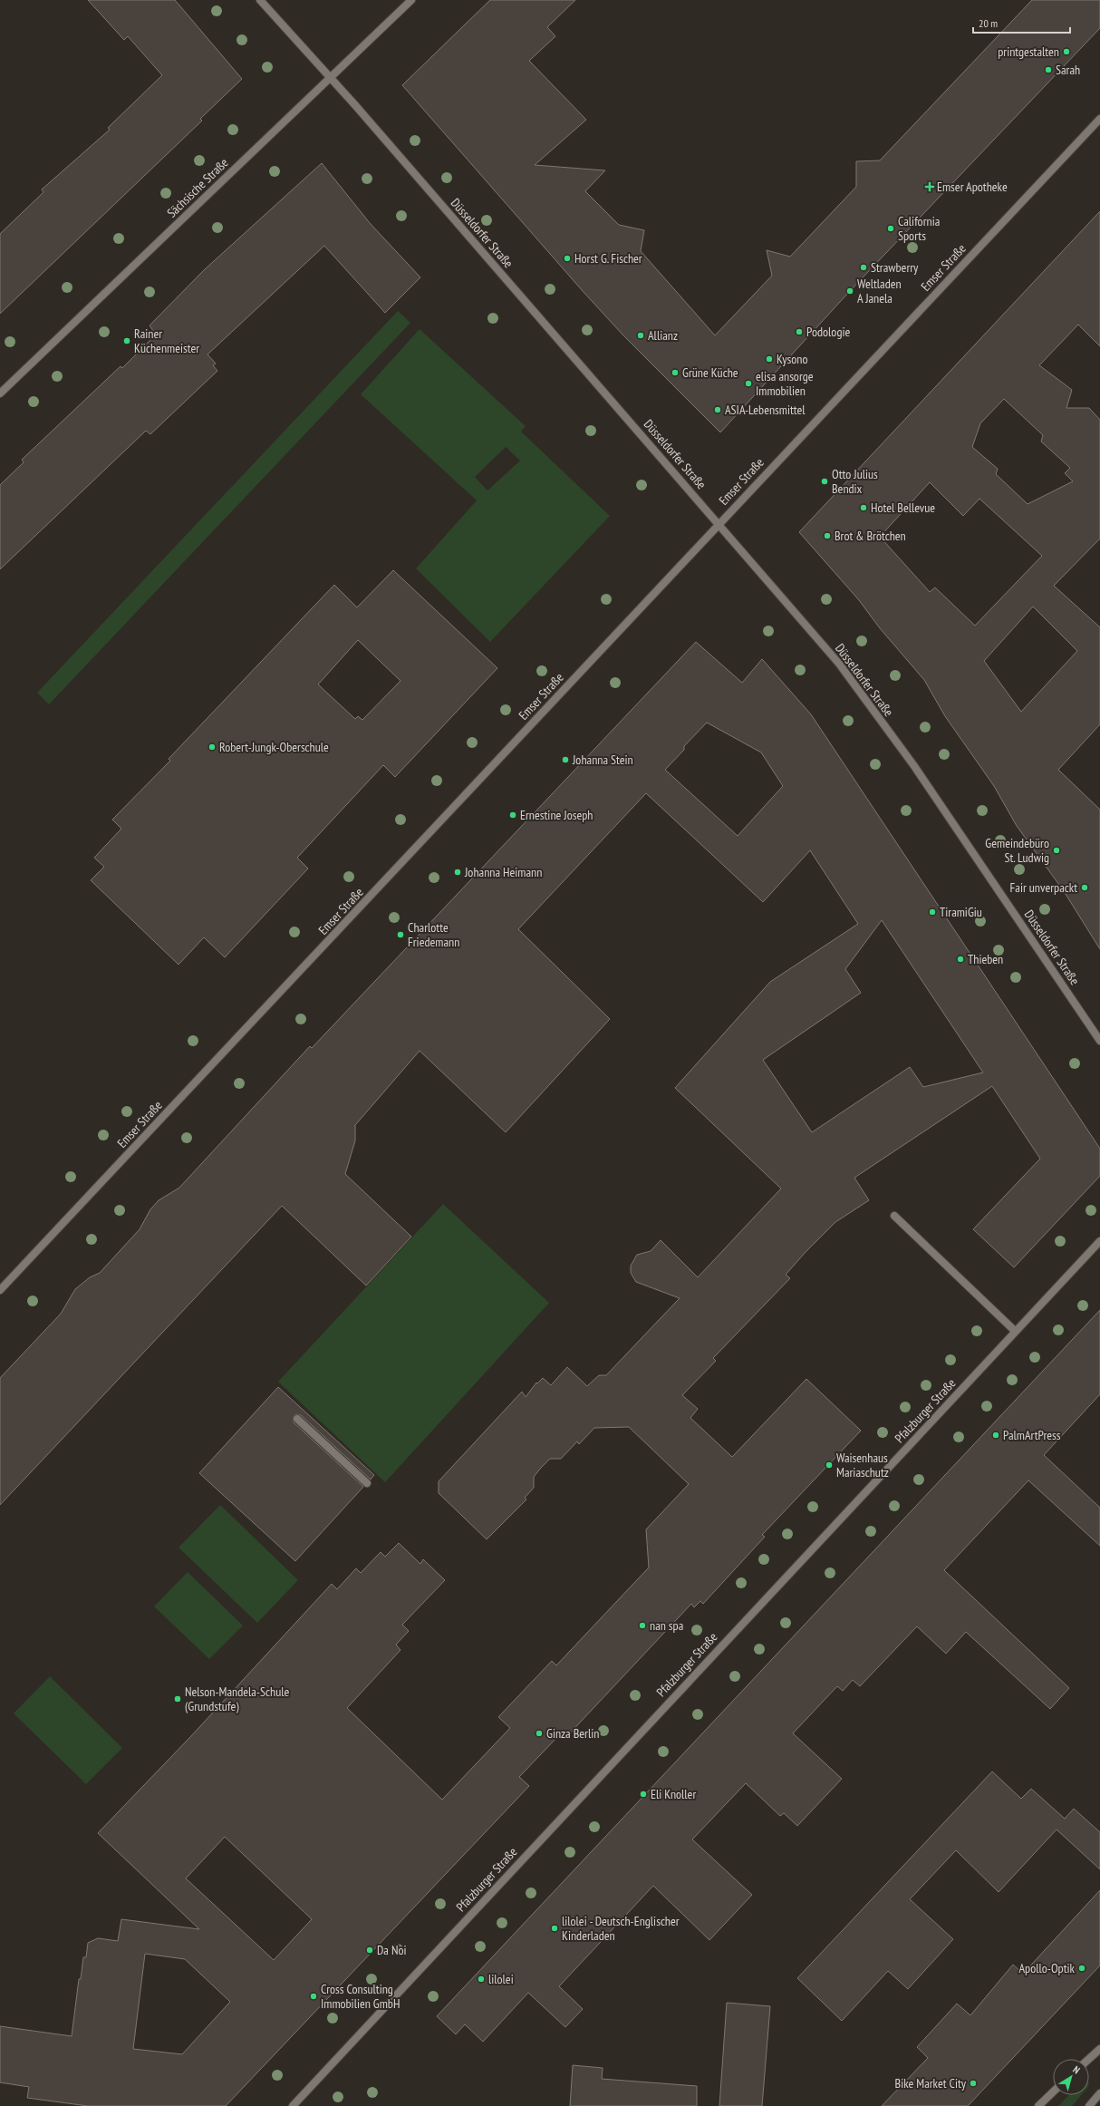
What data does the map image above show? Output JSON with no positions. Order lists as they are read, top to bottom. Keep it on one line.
{"streets":{"street":["Sächsische Straße","Düsseldorfer Straße","Emser Straße","Pfalzburger Straße"]},"crossings":[["Sächsische Straße","Düsseldorfer Straße"],["Düsseldorfer Straße","Emser Straße"]],"places":{"other":["printgestalten","Sarah","California Sports","Horst G. Fischer","Strawberry","Weltladen A Janela","Podologie","Allianz","Rainer Küchenmeister","Kysono","Grüne Küche","elisa ansorge Immobilien","ASIA-Lebensmittel","Otto Julius Bendix","Hotel Bellevue","Brot & Brötchen","Robert-Jungk-Oberschule","Johanna Stein","Ernestine Joseph","Gemeindebüro St. Ludwig","Johanna Heimann","Fair unverpackt","TiramiGiu","Charlotte Friedemann","Thieben","PalmArtPress","Waisenhaus Mariaschutz","nan spa","Nelson-Mandela-Schule (Grundstufe)","Ginza Berlin","Eli Knoller","lilolei - Deutsch-Englischer Kinderladen","Da Noi","Apollo-Optik","lilolei","Cross Consulting Immobilien GmbH","Bike Market City"],"health":["Emser Apotheke"]},"scale_bar":"20 m","north":"top right"}
